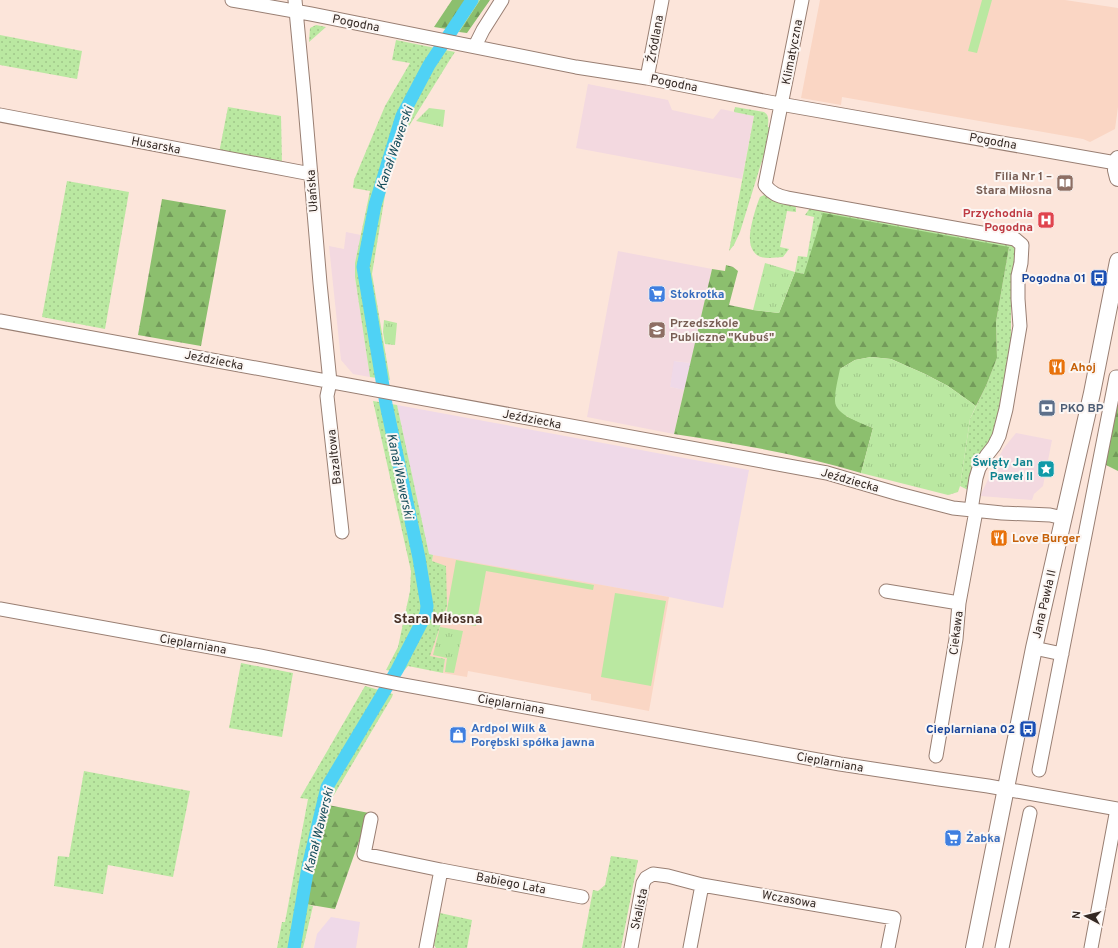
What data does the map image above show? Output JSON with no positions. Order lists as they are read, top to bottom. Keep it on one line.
{"streets":{"street":["Pogodna","Źródlana","Klimatyczna","Husarska","Ułańska","Jeździecka","Bazaltowa","Jana Pawła II","Ciekawa","Cieplarniana","Babiego Lata","Wczasowa","Skalista"]},"crossings":[["Pogodna","Źródlana"],["Pogodna","Klimatyczna"],["Pogodna","Ułańska"],["Klimatyczna","Jeździecka"],["Klimatyczna","Ciekawa"],["Husarska","Ułańska"],["Ułańska","Jeździecka"],["Ułańska","Bazaltowa"],["Jeździecka","Bazaltowa"],["Jeździecka","Jana Pawła II"],["Jeździecka","Ciekawa"],["Jana Pawła II","Cieplarniana"],["Wczasowa","Skalista"]],"districts":["Stara Miłosna"],"water":["Kanał Wawerski"],"places":{"library":["Filia Nr 1 – Stara Miłosna"],"hospital":["Przychodnia Pogodna"],"bus stop":["Pogodna 01","Cieplarniana 02"],"supermarket":["Stokrotka","Żabka"],"school or university":["Przedszkole Publiczne \"Kubuś\""],"restaurant":["Ahoj","Love Burger"],"bank":["PKO BP"],"place":["Święty Jan Paweł II"],"shop":["Ardpol Wilk & Porębski spółka jawna"]},"north":"left"}
